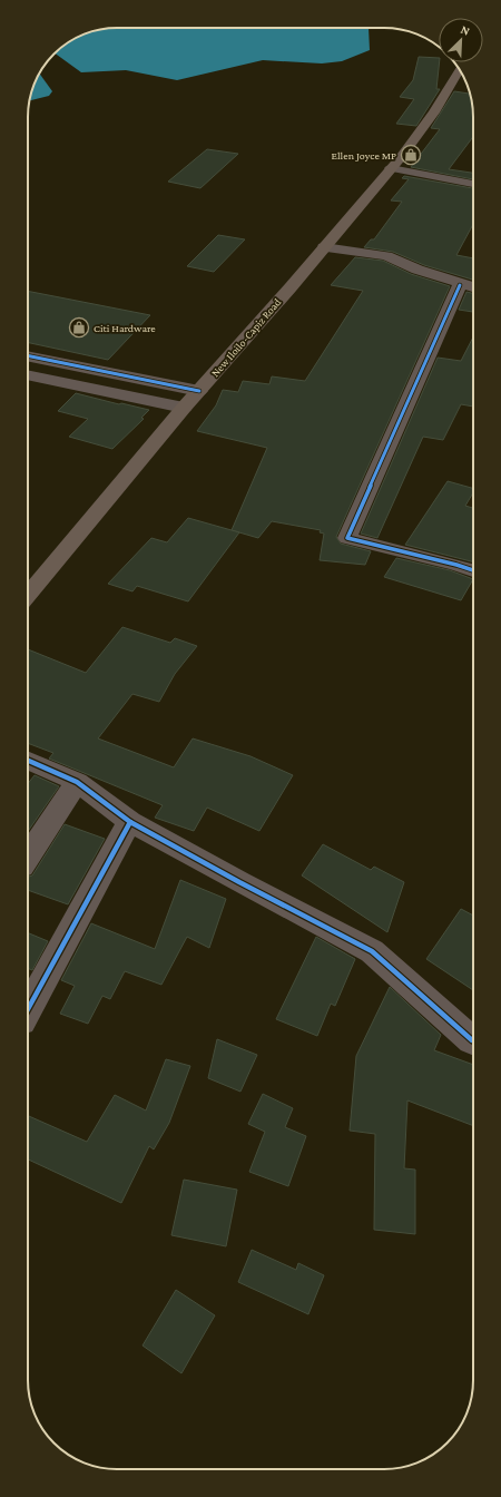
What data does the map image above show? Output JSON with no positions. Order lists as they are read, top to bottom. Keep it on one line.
{"streets":{"highway":["New Iloilo-Capiz Road"]},"places":{"shop":["Ellen Joyce MP","Citi Hardware"]},"north":"top right"}
